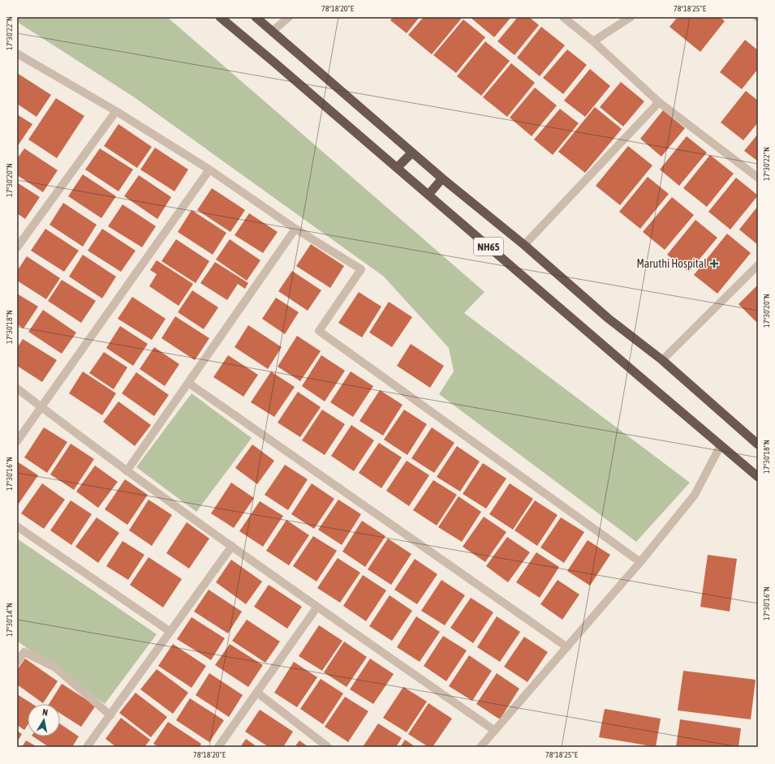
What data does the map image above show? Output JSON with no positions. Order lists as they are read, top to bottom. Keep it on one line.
{"streets":{"highway":["NH65"]},"places":{"health":["Maruthi Hospital"]},"north":"top","coordinates":["78°18'20\"E","78°18'25\"E","17°30'22\"N","17°30'20\"N","17°30'18\"N","17°30'16\"N","17°30'14\"N"]}
